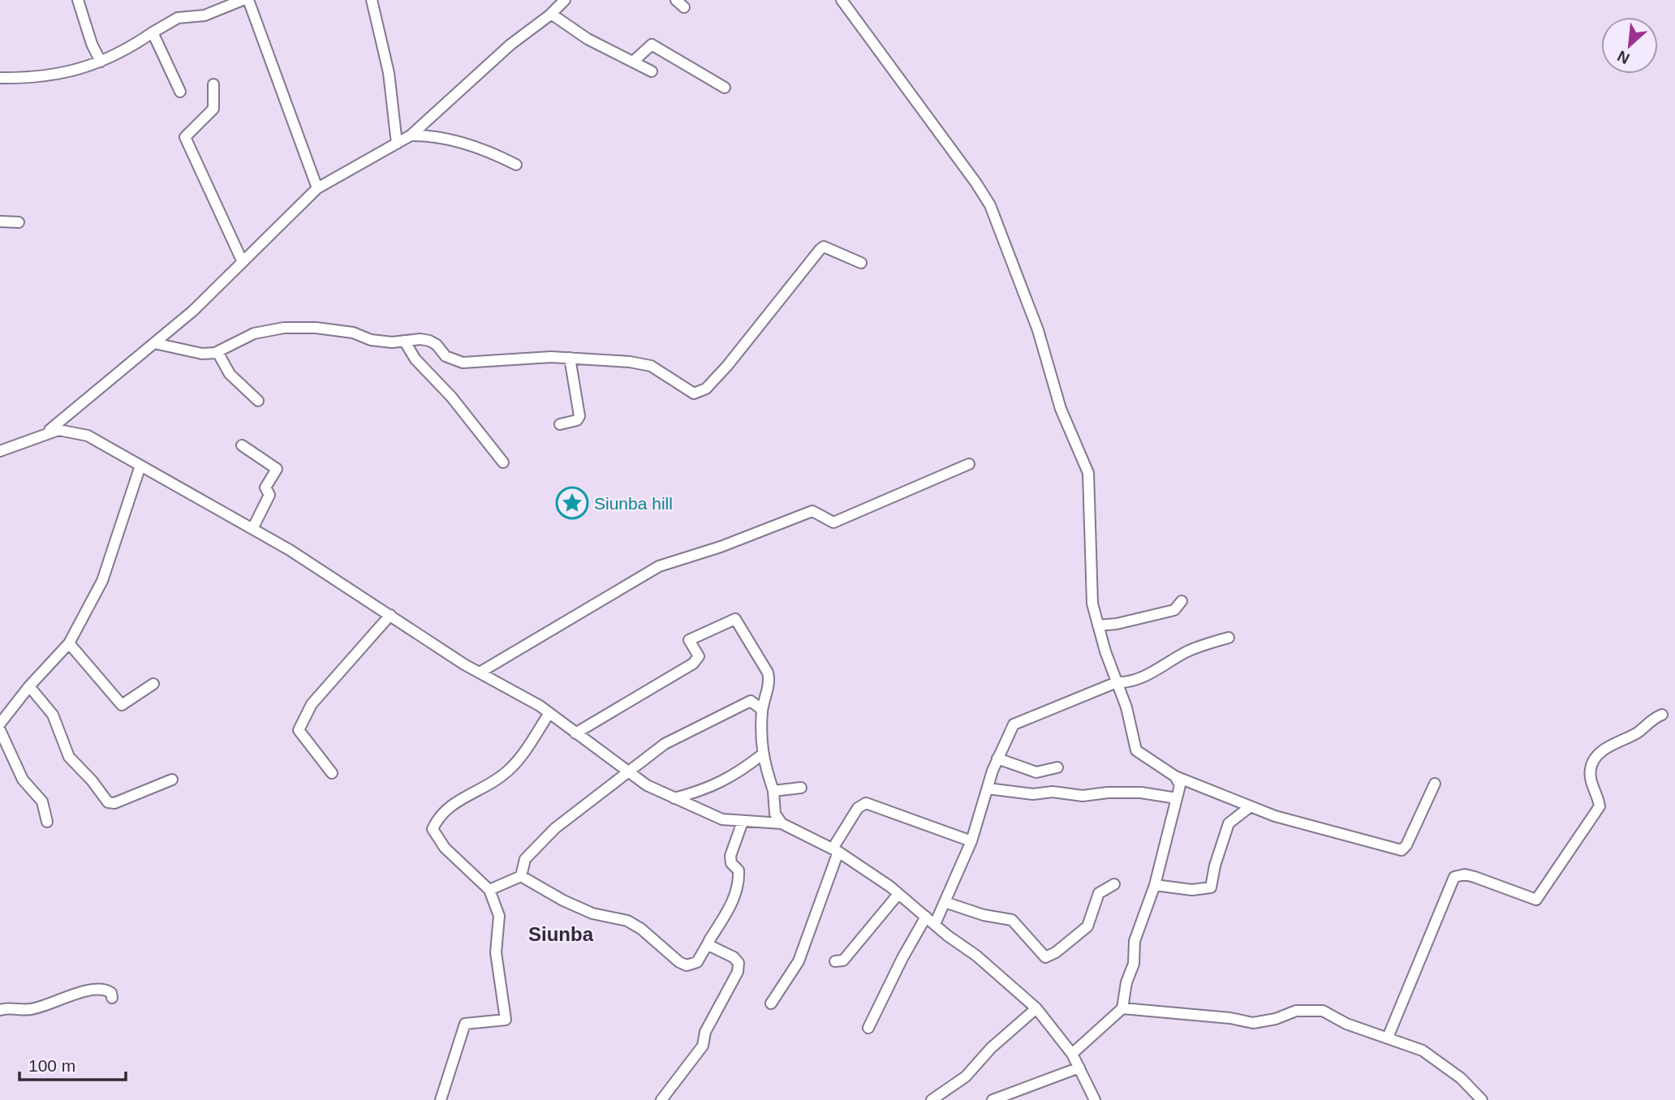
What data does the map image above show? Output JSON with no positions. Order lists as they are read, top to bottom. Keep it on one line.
{"districts":["Siunba"],"places":{"place":["Siunba hill"]},"scale_bar":"100 m","north":"bottom left"}
